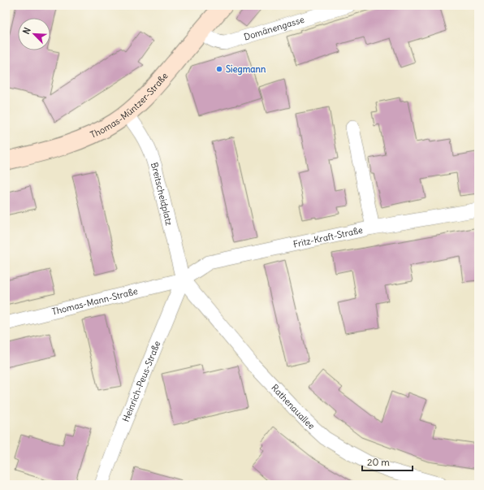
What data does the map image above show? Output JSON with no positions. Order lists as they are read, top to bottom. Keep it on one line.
{"streets":{"main road":["Thomas-Müntzer-Straße"],"street":["Domänengasse","Breitscheidplatz","Fritz-Kraft-Straße","Thomas-Mann-Straße","Heinrich-Peus-Straße","Rathenauallee"]},"crossings":[["Domänengasse","Thomas-Müntzer-Straße"],["Thomas-Müntzer-Straße","Breitscheidplatz"],["Breitscheidplatz","Fritz-Kraft-Straße"],["Breitscheidplatz","Thomas-Mann-Straße"],["Breitscheidplatz","Heinrich-Peus-Straße"],["Breitscheidplatz","Rathenauallee"],["Fritz-Kraft-Straße","Thomas-Mann-Straße"],["Fritz-Kraft-Straße","Heinrich-Peus-Straße"],["Fritz-Kraft-Straße","Rathenauallee"],["Thomas-Mann-Straße","Heinrich-Peus-Straße"],["Thomas-Mann-Straße","Rathenauallee"],["Heinrich-Peus-Straße","Rathenauallee"]],"places":["Siegmann"],"scale_bar":"20 m","north":"top left"}
